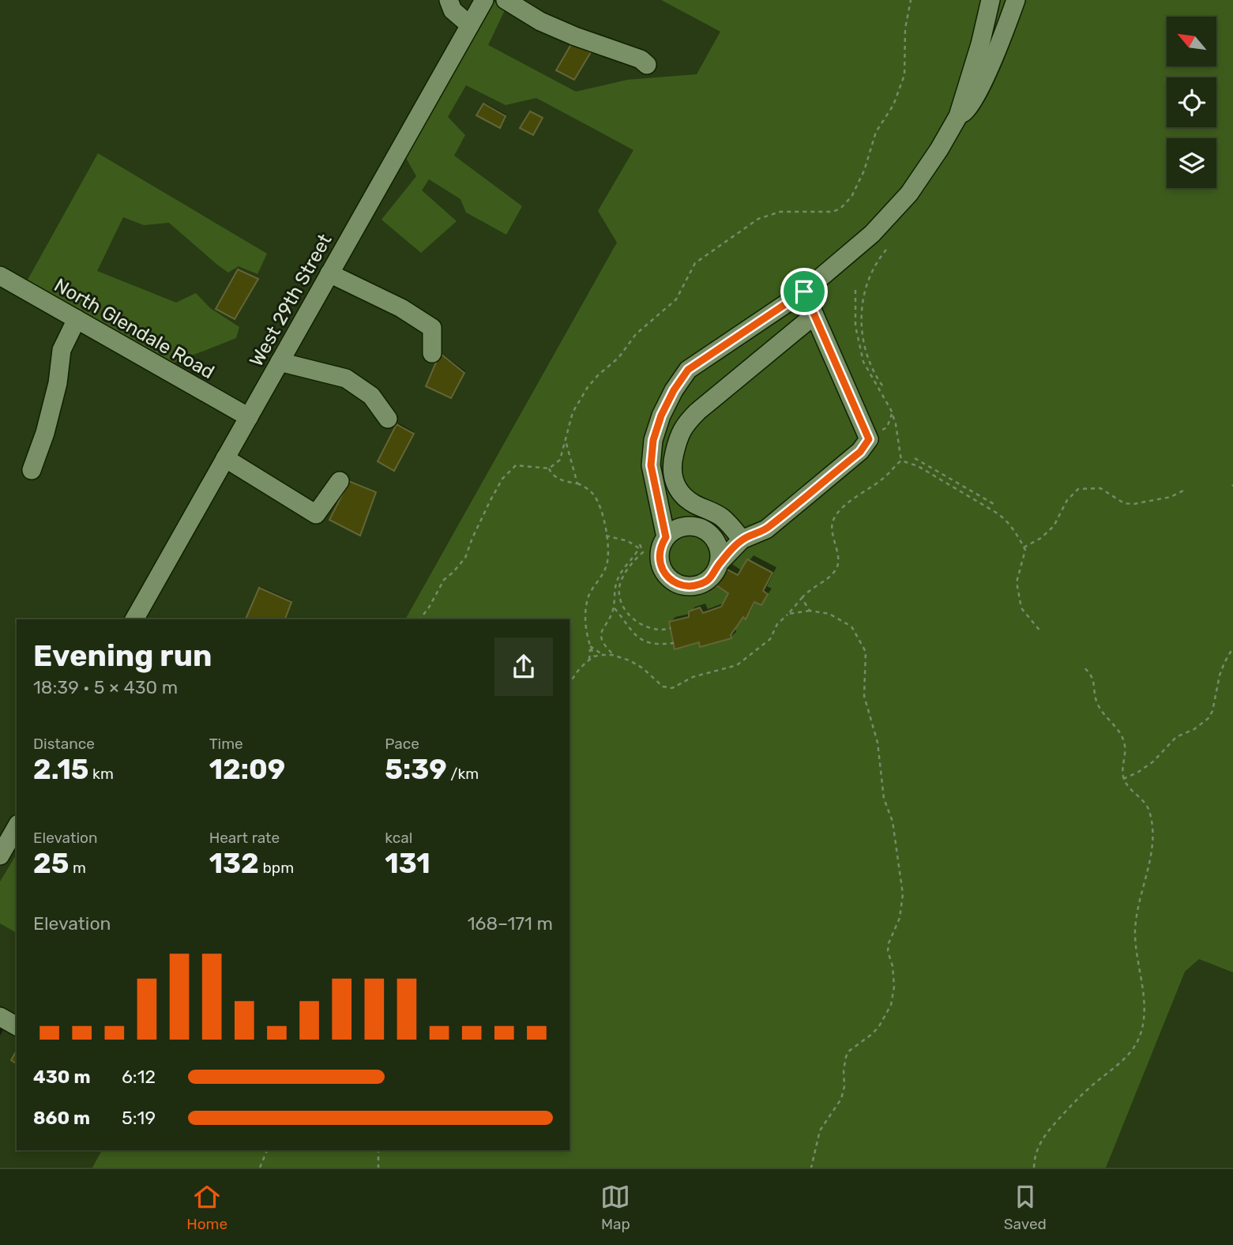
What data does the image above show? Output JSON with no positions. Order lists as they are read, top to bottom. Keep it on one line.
{"streets":{"street":["West 29th Street","North Glendale Road"]},"crossings":[["West 29th Street","North Glendale Road"]],"north":"top left","page":{"heading":["Evening run","18:39 · 5 × 430 m"],"stats":[["Distance","2.15 km"],["Time","12:09"],["Pace","5:39 /km"],["Elevation","25 m"],["Heart rate","132 bpm"],["kcal","131"]],"chart":["Elevation","168–171 m"],"list":[{"name":"430 m","note":"6:12"},{"name":"860 m","note":"5:19"}],"tabs":["Home","Map","Saved"]}}
